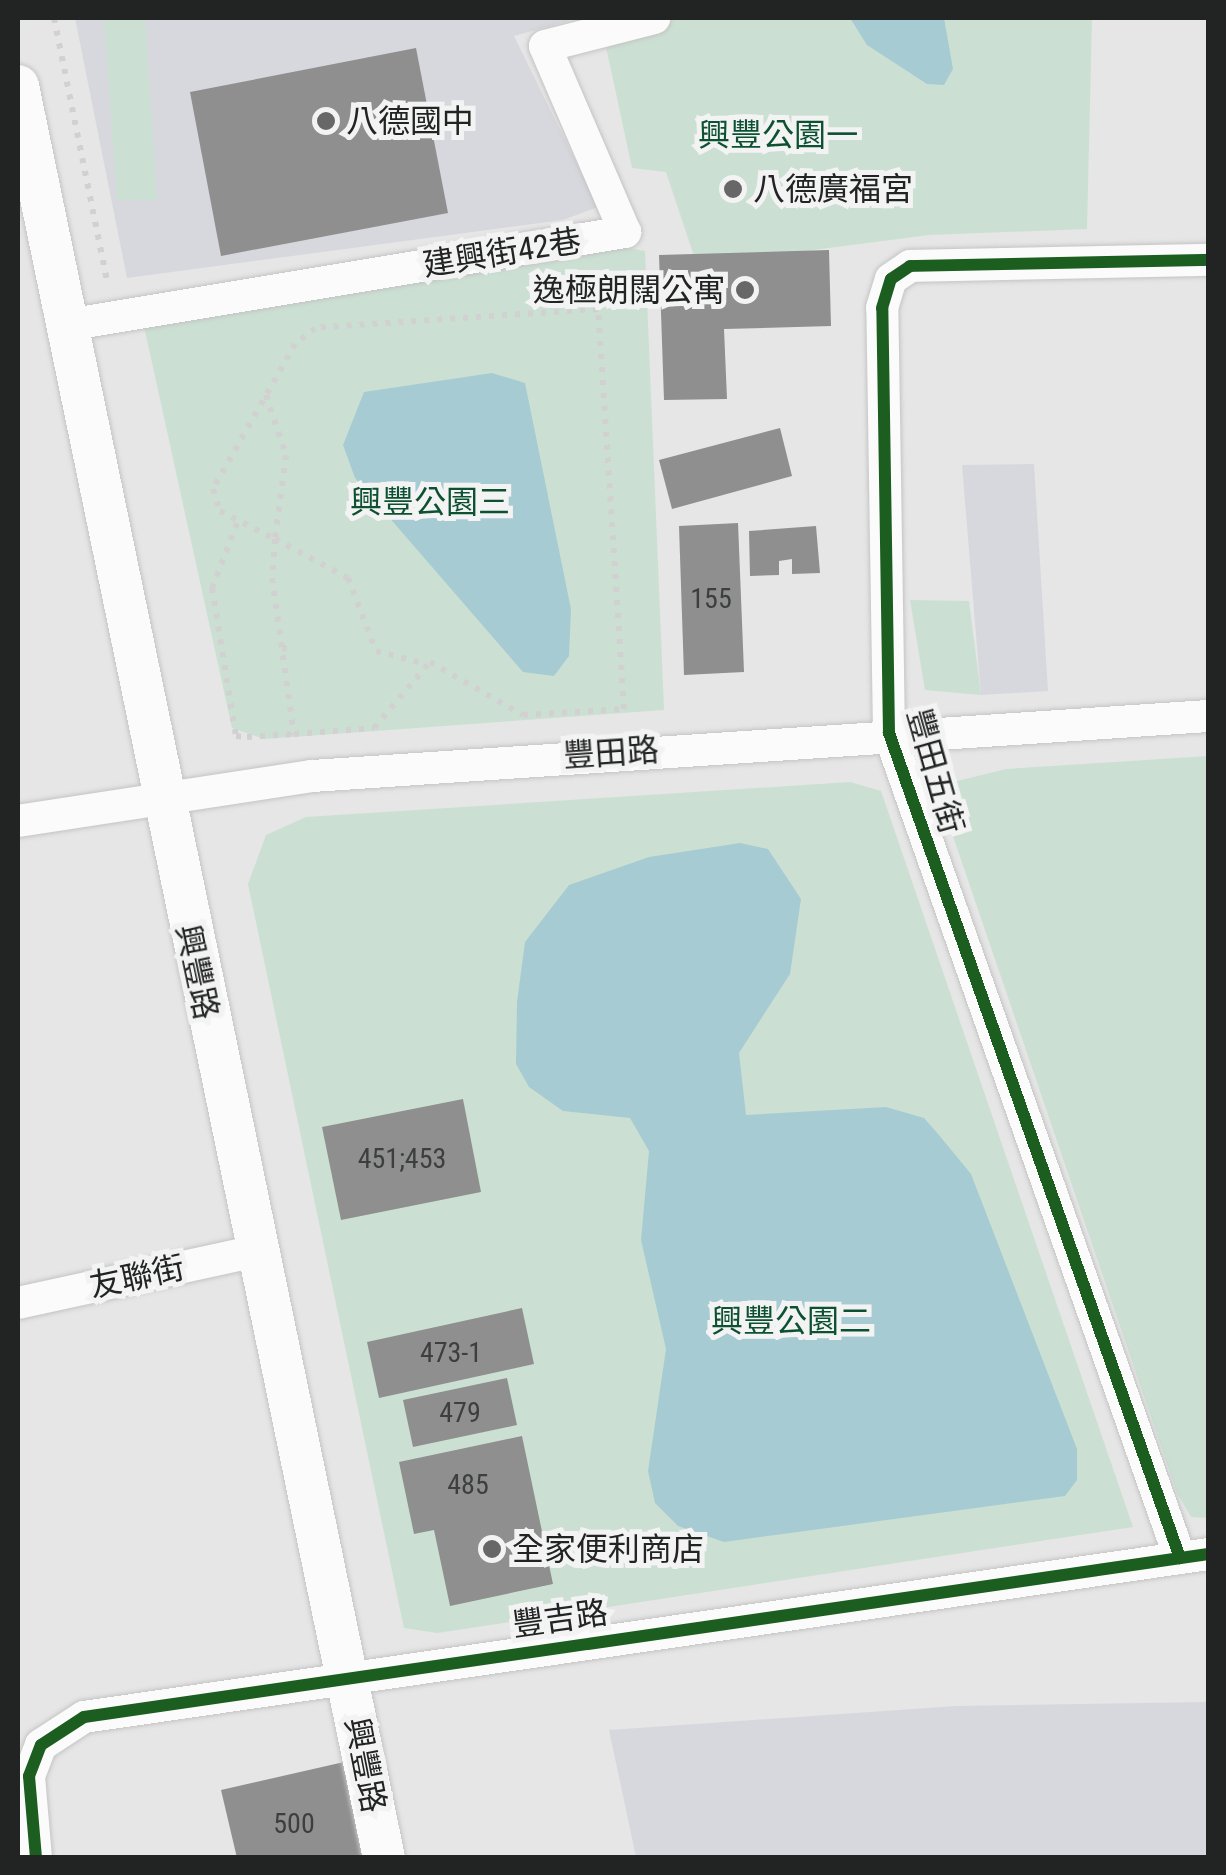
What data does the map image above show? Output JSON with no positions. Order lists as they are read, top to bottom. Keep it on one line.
{"streets":{"main road":["興豐路"],"street":["建興街42巷","豐田路","豐田五街","友聯街","豐吉路"]},"crossings":[["建興街42巷","興豐路"],["豐田路","豐田五街"],["豐田路","興豐路"],["豐田五街","豐吉路"],["興豐路","友聯街"],["興豐路","豐吉路"]],"parks":["興豐公園一","興豐公園三","興豐公園二"],"places":["八德國中","八德廣福宮","逸極朗闊公寓","全家便利商店"],"house_numbers":["155","451;453","473-1","479","485","500"]}
